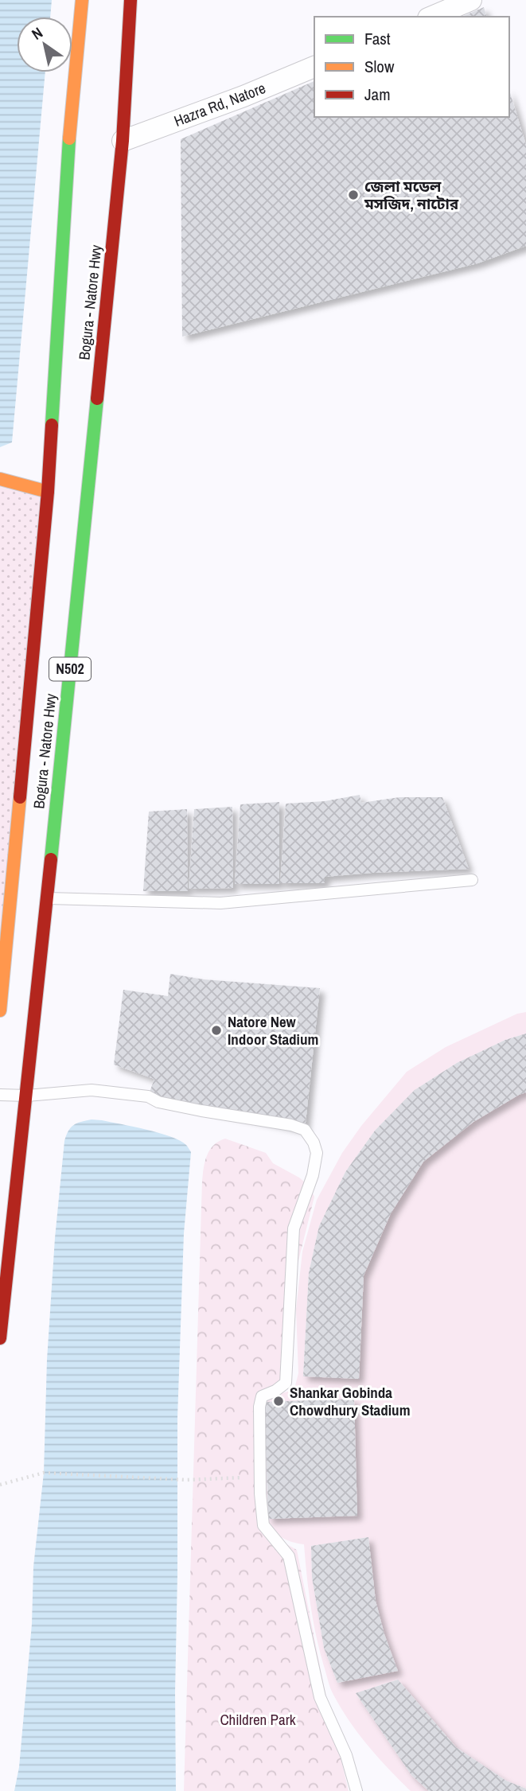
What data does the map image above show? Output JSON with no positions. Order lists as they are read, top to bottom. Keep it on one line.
{"streets":{"main road":["Bogura - Natore Hwy","N502"],"street":["Hazra Rd, Natore"]},"crossings":[["Hazra Rd, Natore","Bogura - Natore Hwy"]],"parks":["Children Park"],"places":["জেলা মডেল মসজিদ, নাটোর","Natore New Indoor Stadium","Shankar Gobinda Chowdhury Stadium"],"legend":["Fast","Slow","Jam"],"north":"top left"}
